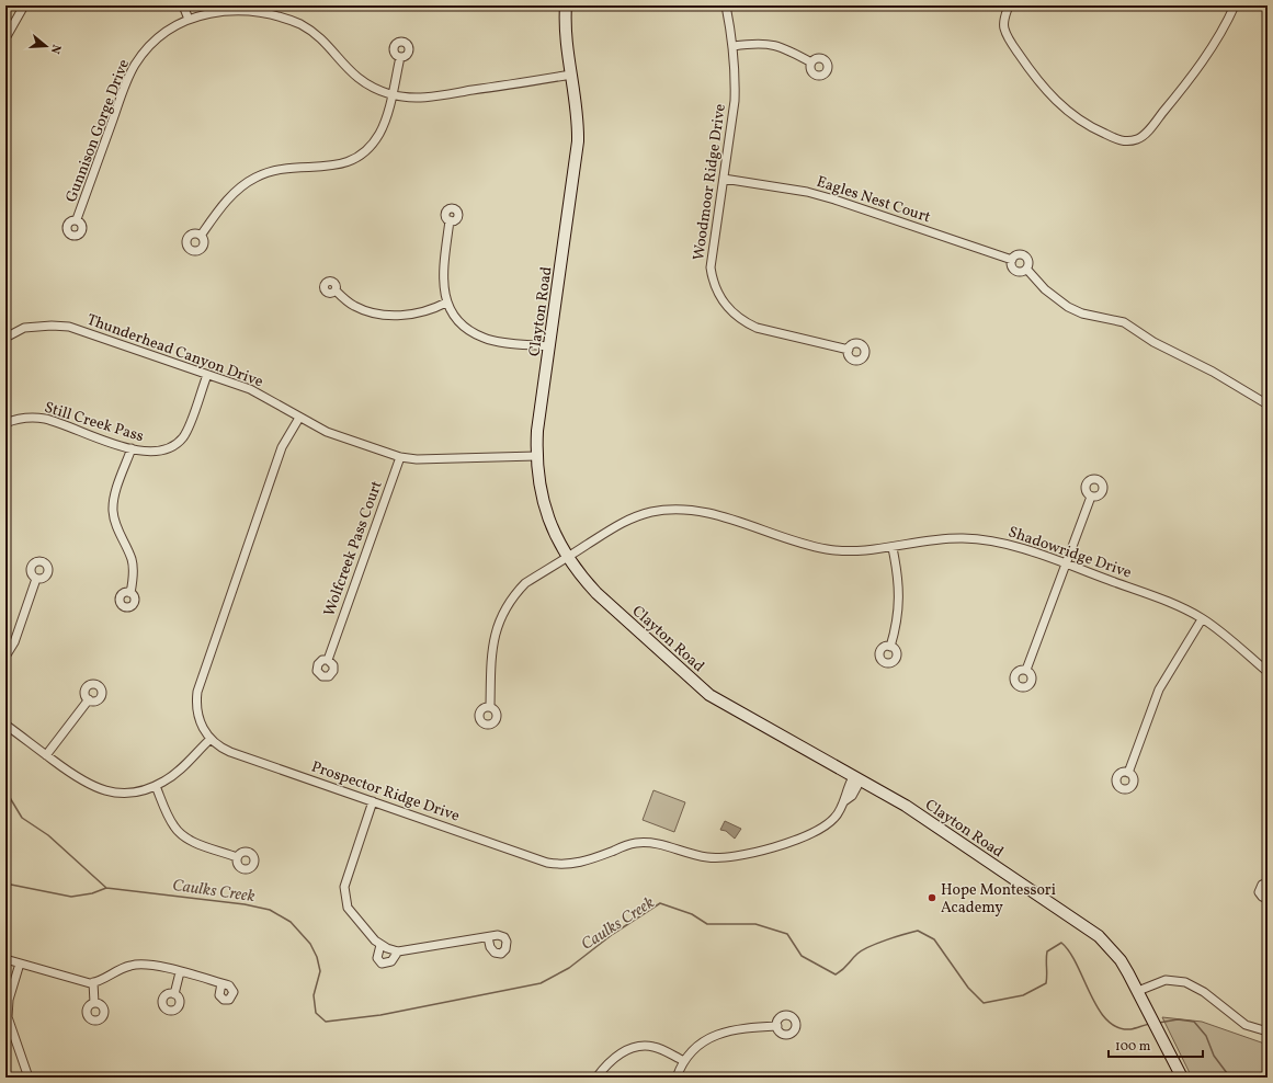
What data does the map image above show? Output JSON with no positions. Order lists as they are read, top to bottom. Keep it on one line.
{"streets":{"main road":["Clayton Road"],"street":["Gunnison Gorge Drive","Woodmoor Ridge Drive","Eagles Nest Court","Thunderhead Canyon Drive","Still Creek Pass","Wolfcreek Pass Court","Shadowridge Drive","Prospector Ridge Drive"]},"crossings":[["Gunnison Gorge Drive","Clayton Road"],["Woodmoor Ridge Drive","Eagles Nest Court"],["Clayton Road","Thunderhead Canyon Drive"],["Clayton Road","Shadowridge Drive"],["Clayton Road","Prospector Ridge Drive"],["Thunderhead Canyon Drive","Still Creek Pass"],["Thunderhead Canyon Drive","Wolfcreek Pass Court"],["Thunderhead Canyon Drive","Prospector Ridge Drive"]],"water":["Caulks Creek"],"places":["Hope Montessori Academy"],"scale_bar":"100 m","north":"right"}
